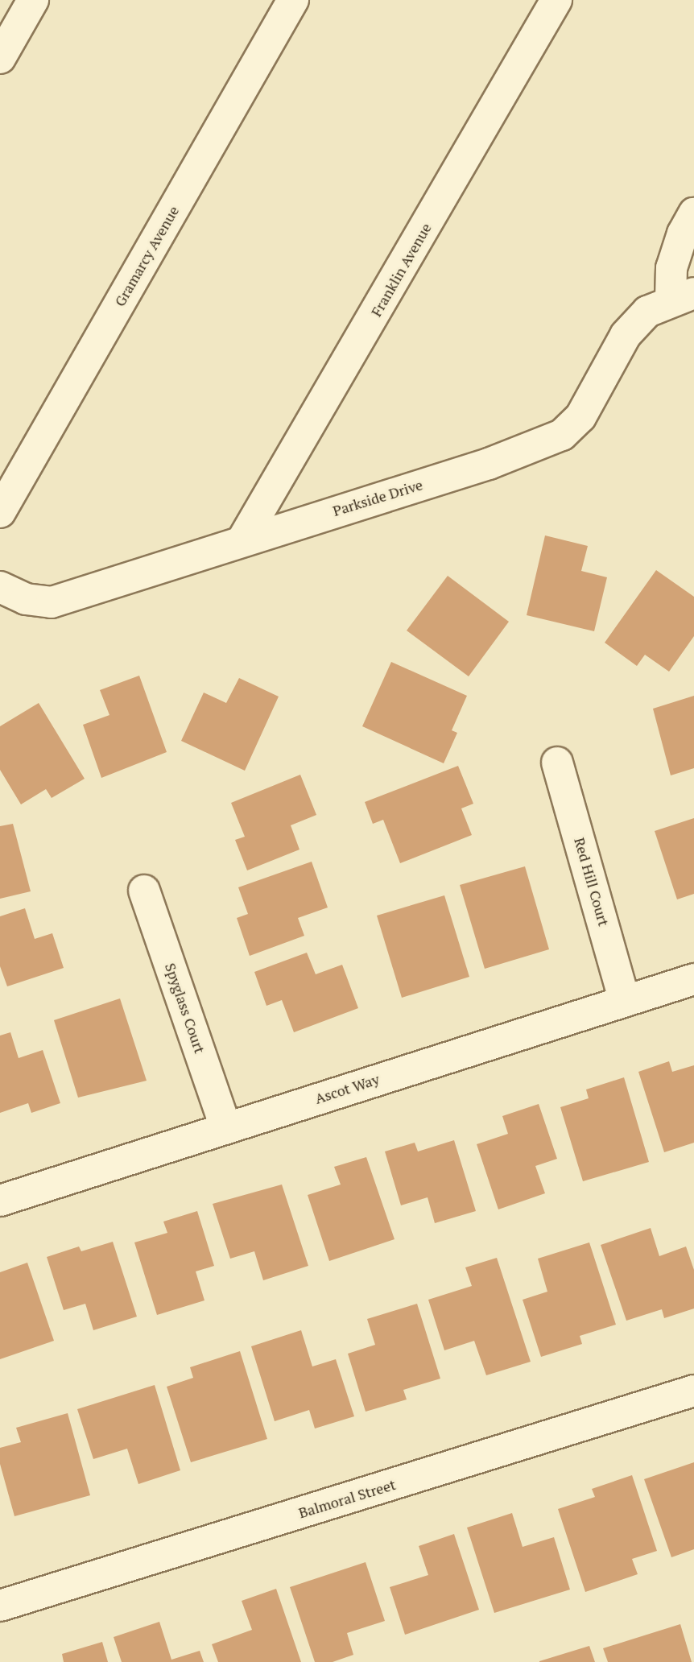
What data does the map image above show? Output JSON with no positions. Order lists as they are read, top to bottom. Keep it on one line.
{"streets":{"street":["Gramarcy Avenue","Franklin Avenue","Parkside Drive","Red Hill Court","Spyglass Court","Ascot Way","Balmoral Street"]},"crossings":[["Franklin Avenue","Parkside Drive"],["Red Hill Court","Ascot Way"],["Spyglass Court","Ascot Way"]]}
